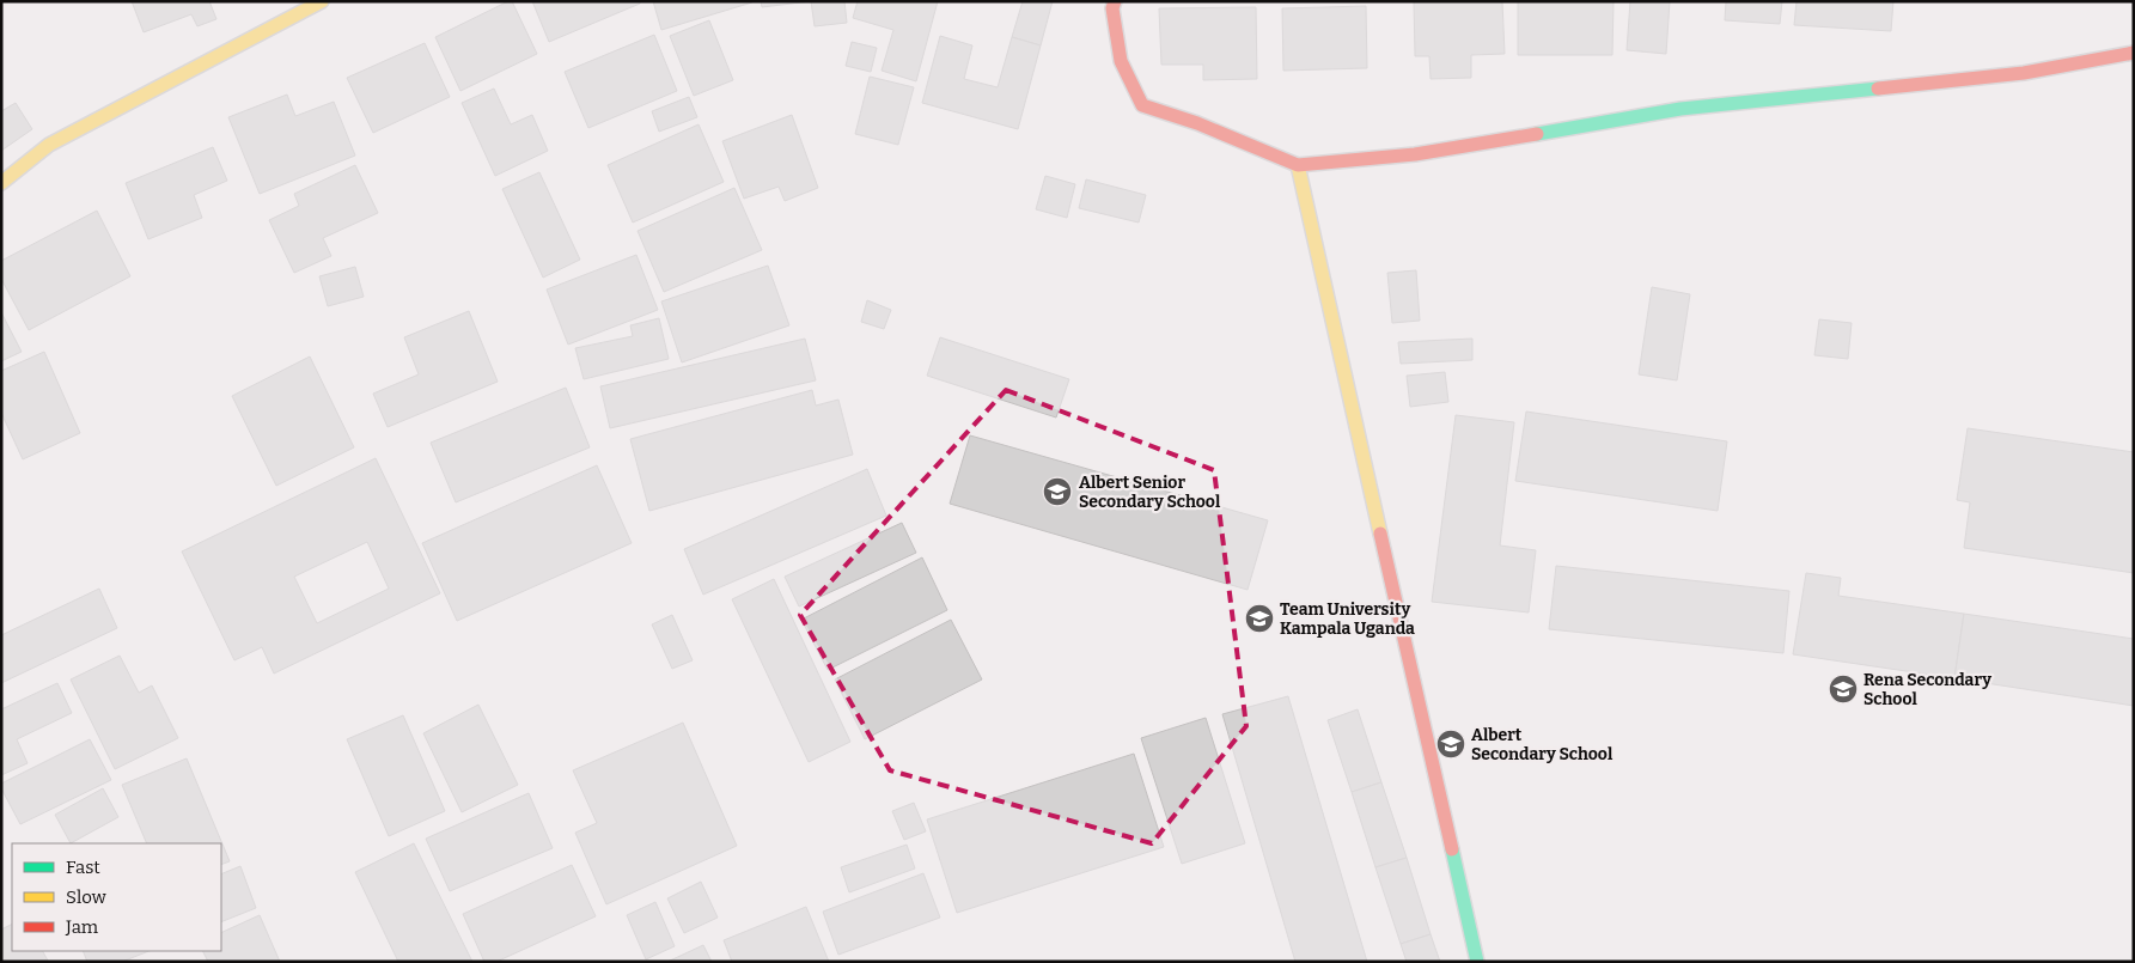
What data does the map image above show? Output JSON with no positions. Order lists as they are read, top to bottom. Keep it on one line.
{"places":{"school or university":["Albert Senior Secondary School","Team University Kampala Uganda","Rena Secondary School","Albert Secondary School"]},"legend":["Fast","Slow","Jam"]}
